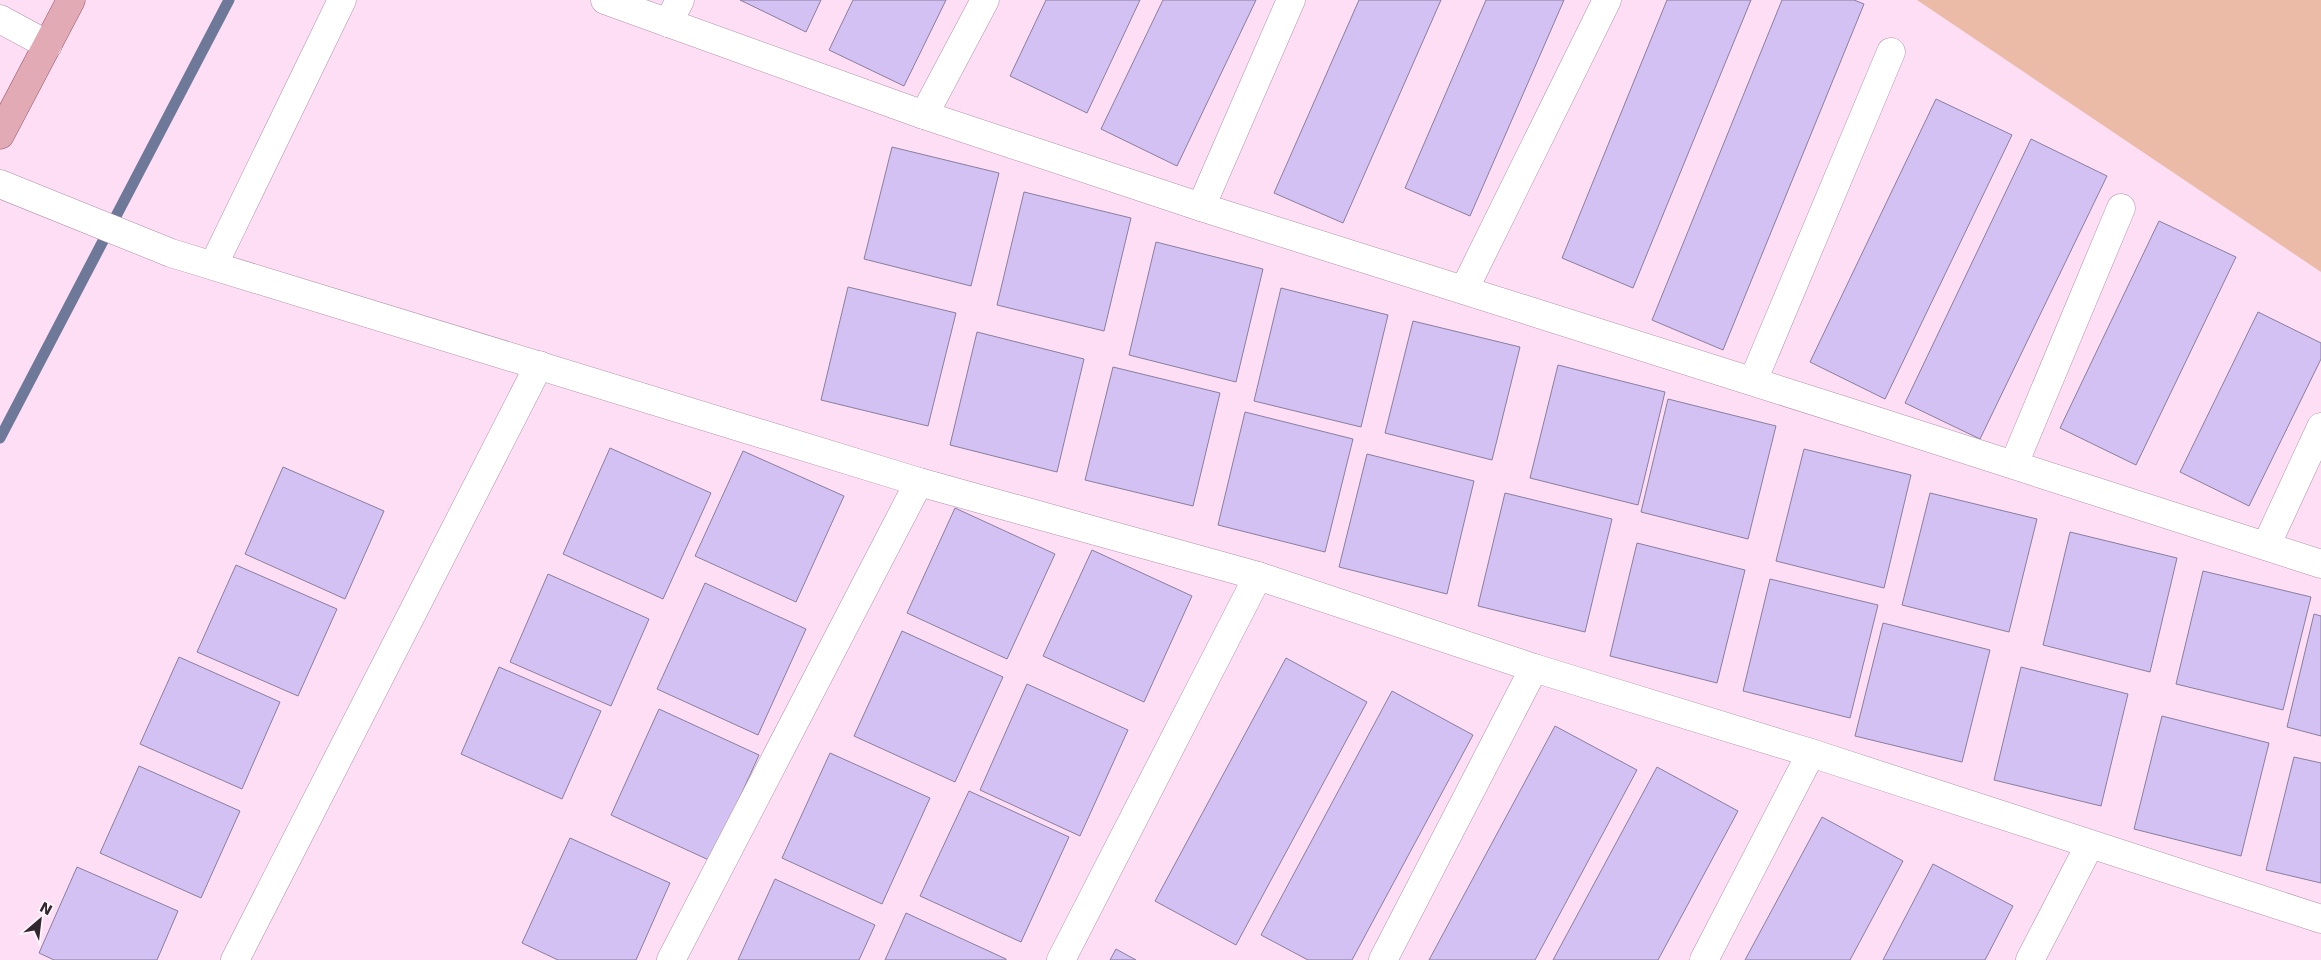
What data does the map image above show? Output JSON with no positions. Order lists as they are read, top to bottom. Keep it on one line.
{"north":"top right"}
